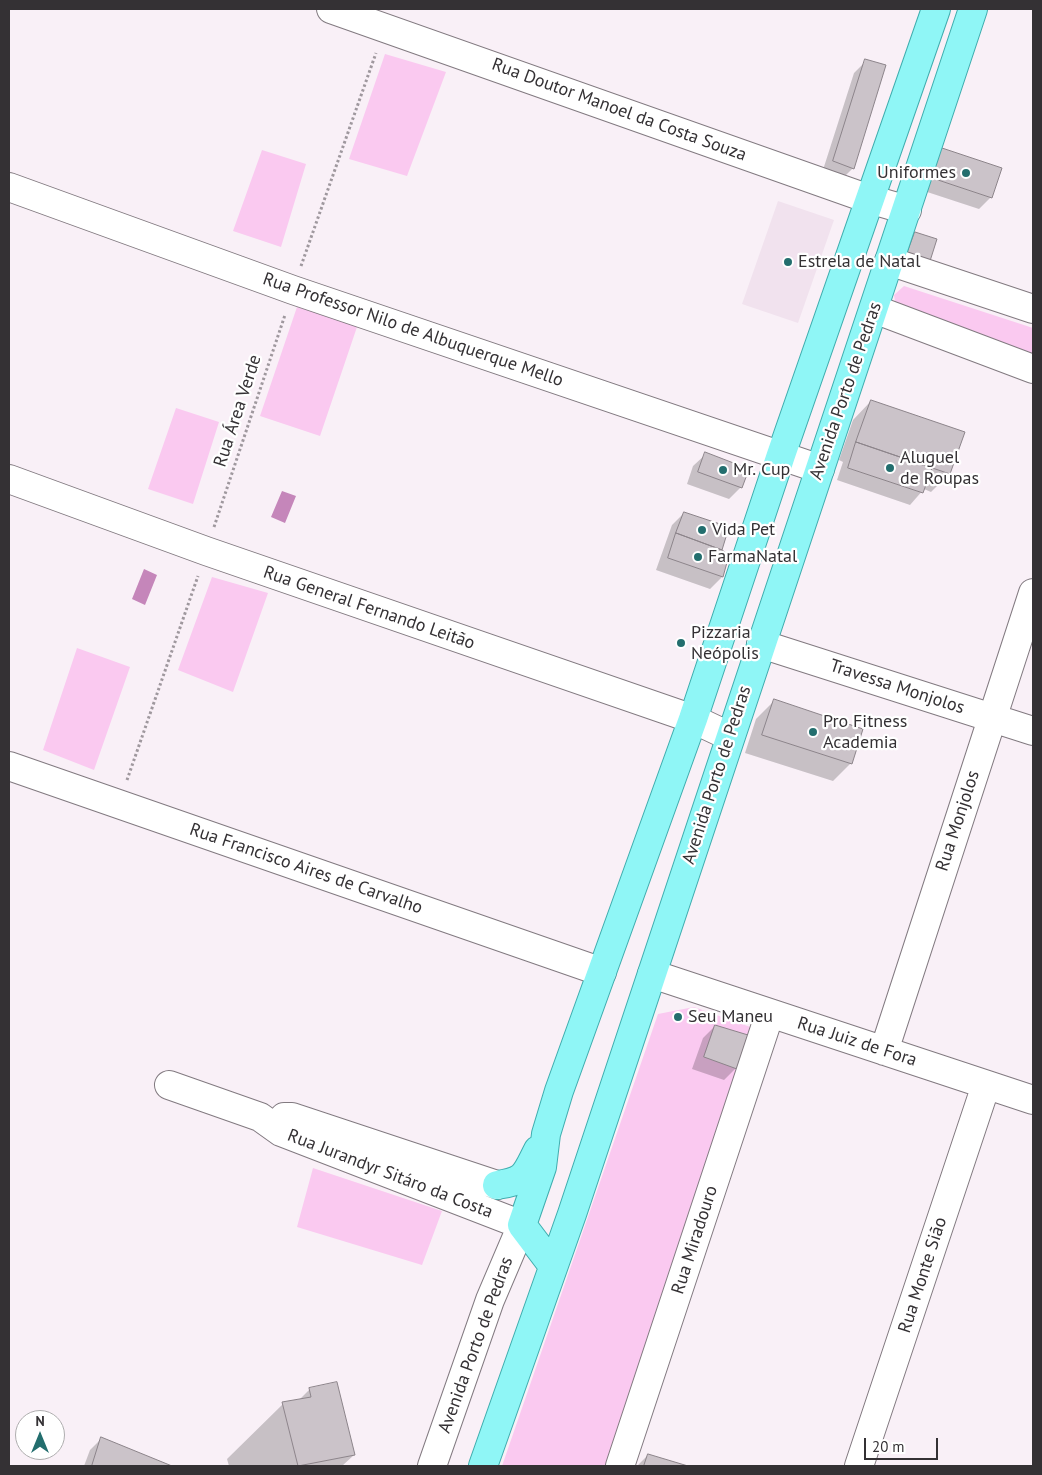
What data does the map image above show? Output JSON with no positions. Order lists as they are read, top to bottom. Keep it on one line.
{"streets":{"main road":["Avenida Porto de Pedras"],"street":["Rua Doutor Manoel da Costa Souza","Rua Professor Nilo de Albuquerque Mello","Rua General Fernando Leitão","Travessa Monjolos","Rua Monjolos","Rua Francisco Aires de Carvalho","Rua Juiz de Fora","Rua Jurandyr Sitáro da Costa","Rua Miradouro","Rua Monte Sião"],"path":["Rua Área Verde"]},"crossings":[["Rua Doutor Manoel da Costa Souza","Avenida Porto de Pedras"],["Rua Doutor Manoel da Costa Souza","Rua Área Verde"],["Rua Professor Nilo de Albuquerque Mello","Avenida Porto de Pedras"],["Rua Professor Nilo de Albuquerque Mello","Rua Área Verde"],["Avenida Porto de Pedras","Rua General Fernando Leitão"],["Avenida Porto de Pedras","Travessa Monjolos"],["Avenida Porto de Pedras","Rua Francisco Aires de Carvalho"],["Avenida Porto de Pedras","Rua Juiz de Fora"],["Avenida Porto de Pedras","Rua Jurandyr Sitáro da Costa"],["Rua Área Verde","Rua General Fernando Leitão"],["Rua Área Verde","Rua Francisco Aires de Carvalho"],["Travessa Monjolos","Rua Monjolos"],["Rua Monjolos","Rua Juiz de Fora"],["Rua Juiz de Fora","Rua Miradouro"],["Rua Juiz de Fora","Rua Monte Sião"]],"places":["Uniformes","Estrela de Natal","Aluguel de Roupas","Mr. Cup","Vida Pet","FarmaNatal","Pizzaria Neópolis","Pro Fitness Academia","Seu Maneu"],"scale_bar":"20 m","north":"top"}
